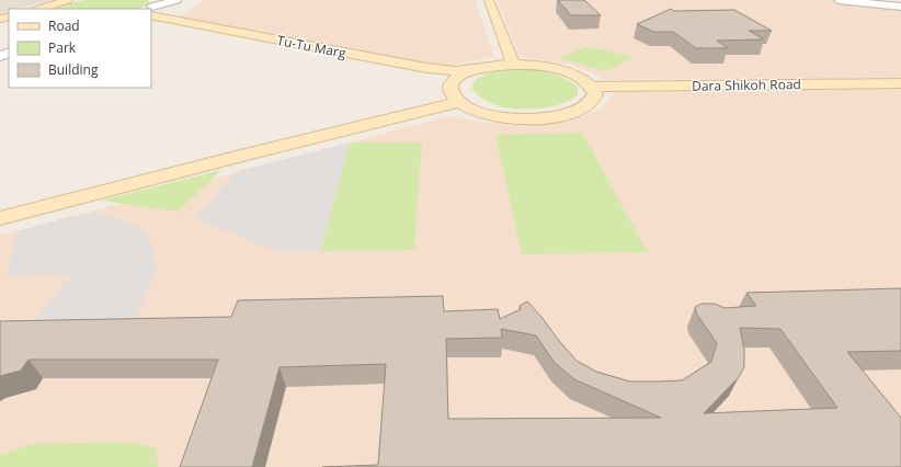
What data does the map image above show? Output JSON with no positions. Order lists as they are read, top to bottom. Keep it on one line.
{"streets":{"main road":["Tu-Tu Marg","Dara Shikoh Road"]},"legend":["Road","Park","Building"]}
